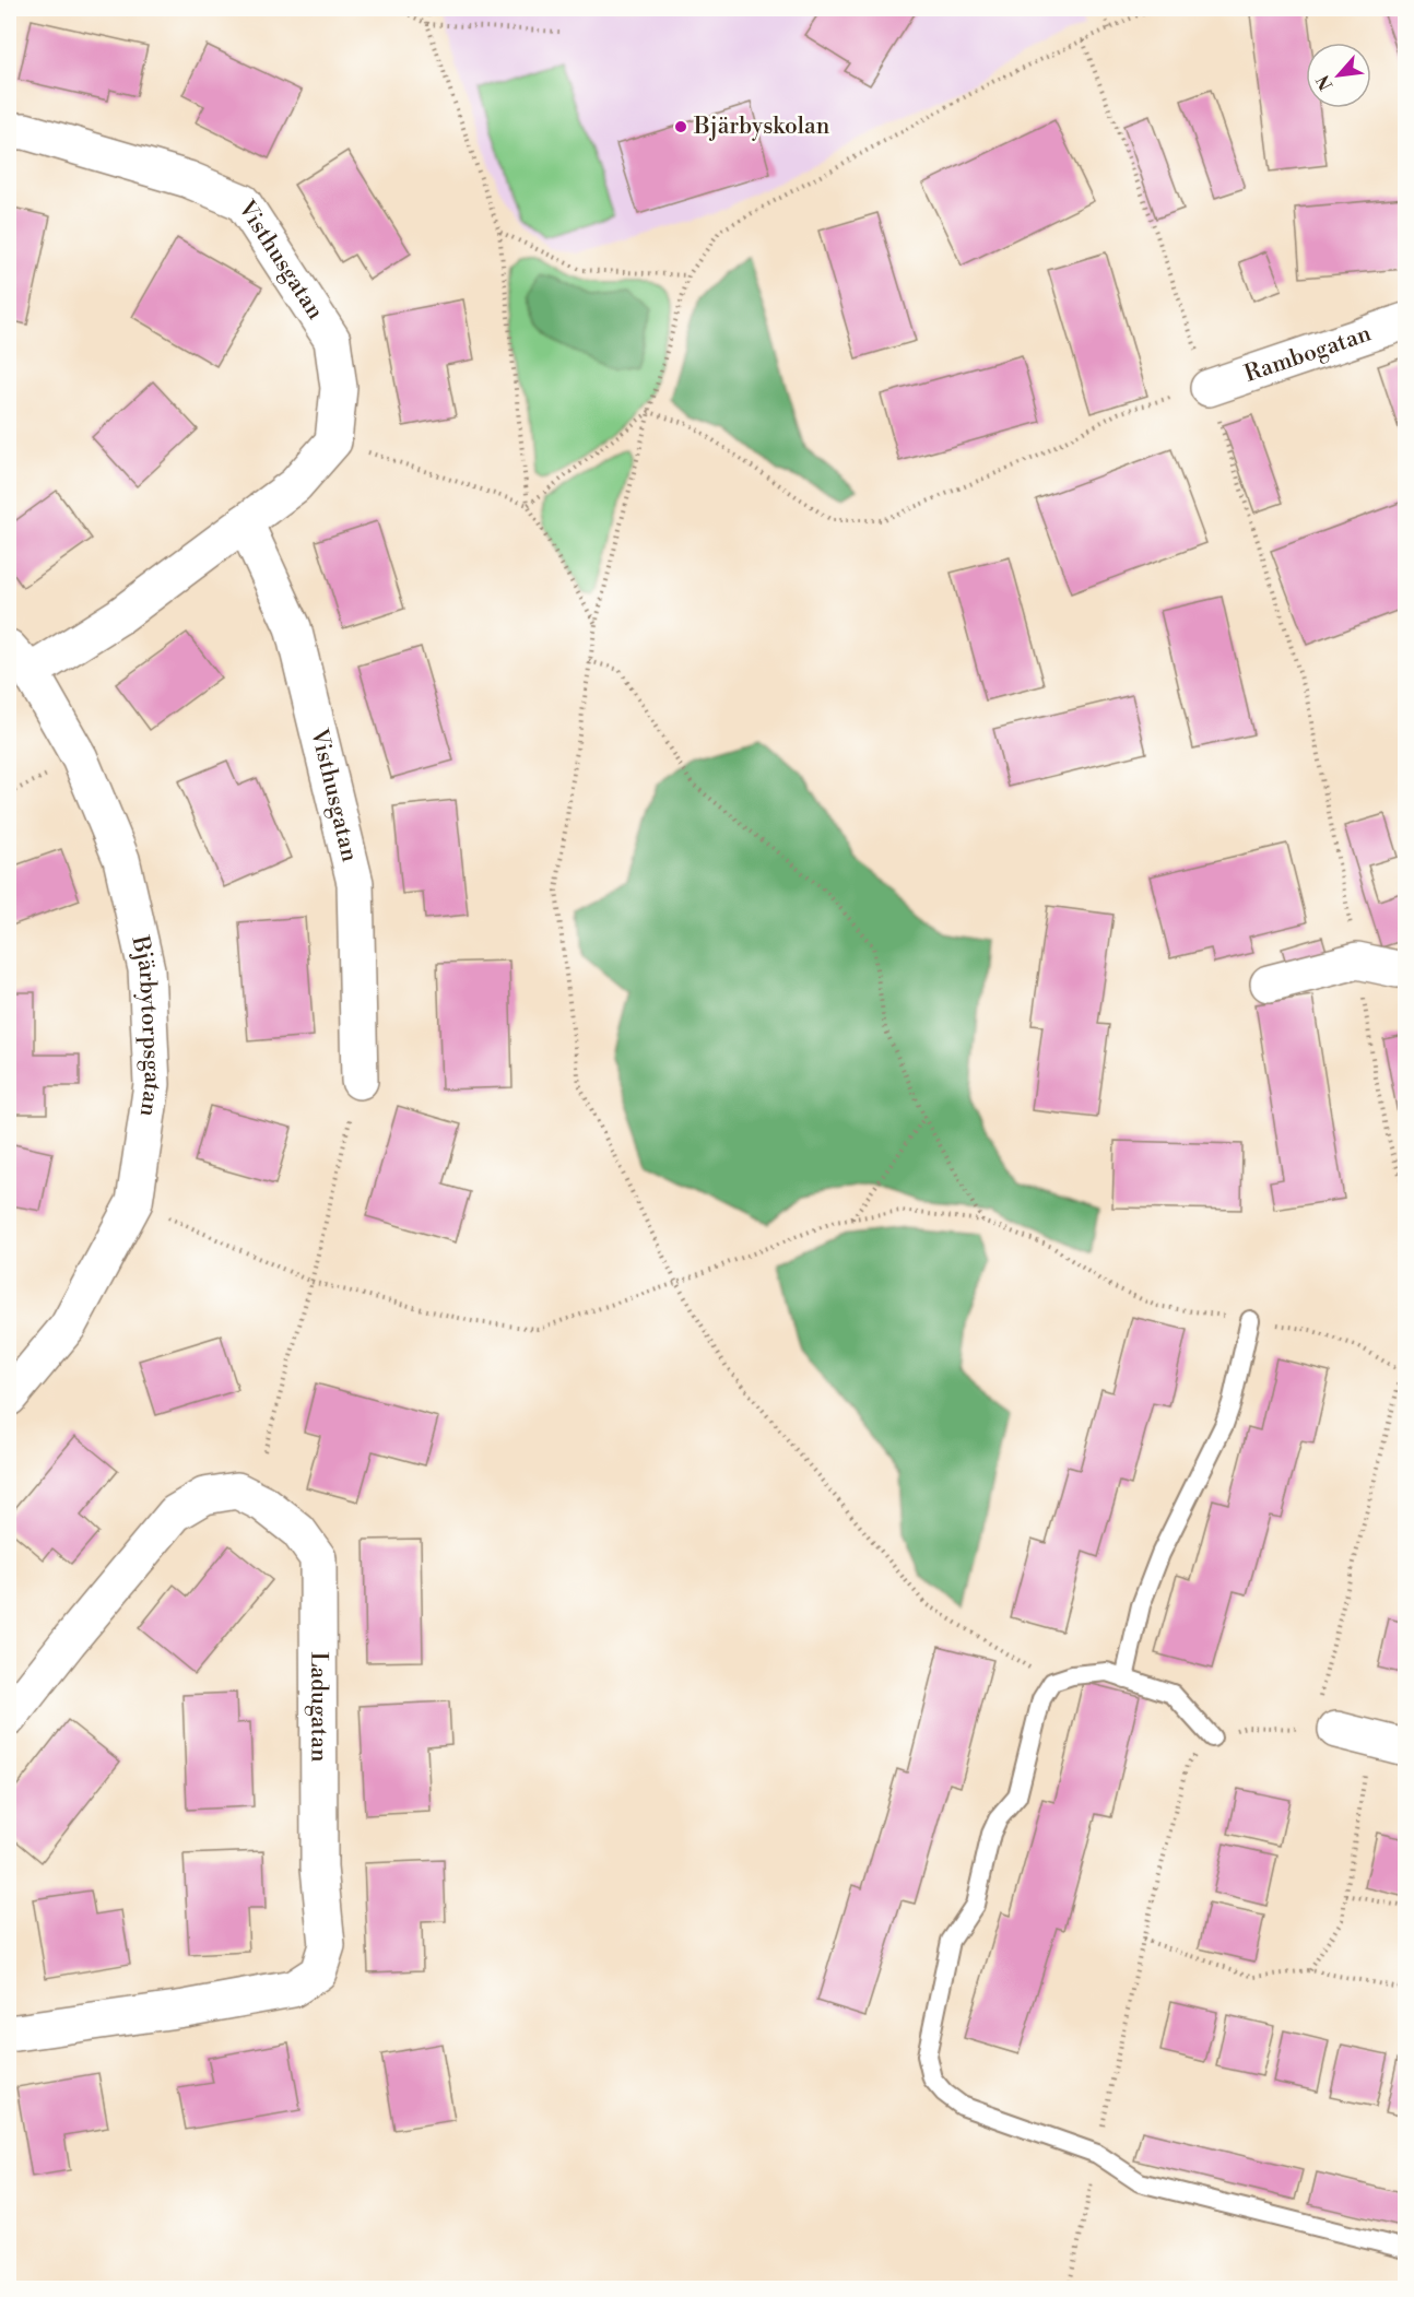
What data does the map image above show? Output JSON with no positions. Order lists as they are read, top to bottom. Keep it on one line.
{"streets":{"street":["Visthusgatan","Rambogatan","Bjärbytorpsgatan","Ladugatan"]},"places":["Bjärbyskolan"],"north":"bottom left"}
